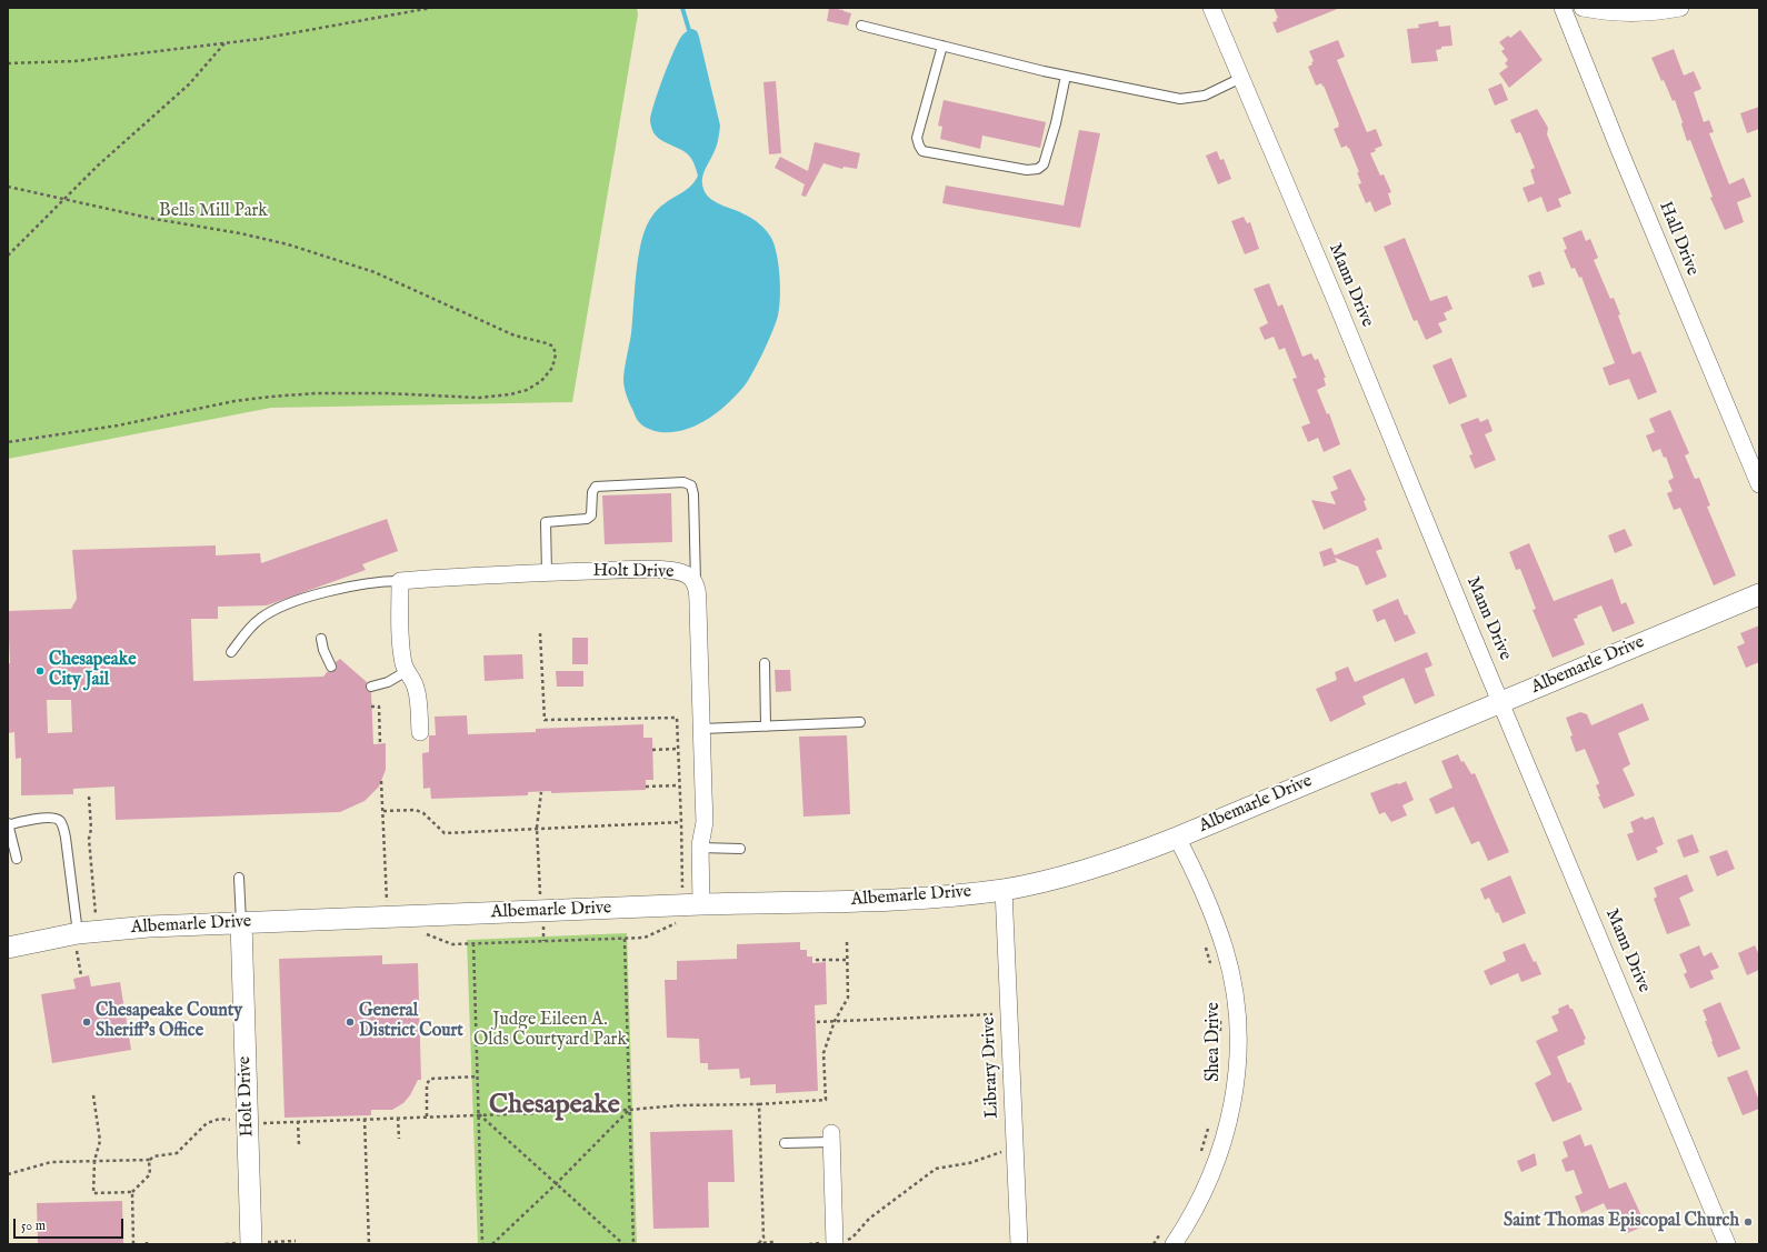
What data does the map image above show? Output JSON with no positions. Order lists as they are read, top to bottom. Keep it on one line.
{"streets":{"street":["Hall Drive","Mann Drive","Holt Drive","Albemarle Drive","Shea Drive","Library Drive"]},"crossings":[["Mann Drive","Albemarle Drive"],["Holt Drive","Albemarle Drive"],["Albemarle Drive","Shea Drive"],["Albemarle Drive","Library Drive"]],"districts":["Chesapeake"],"parks":["Bells Mill Park","Judge Eileen A. Olds Courtyard Park"],"places":["Chesapeake City Jail","Chesapeake County Sheriff's Office","General District Court","Saint Thomas Episcopal Church"],"scale_bar":"50 m"}
